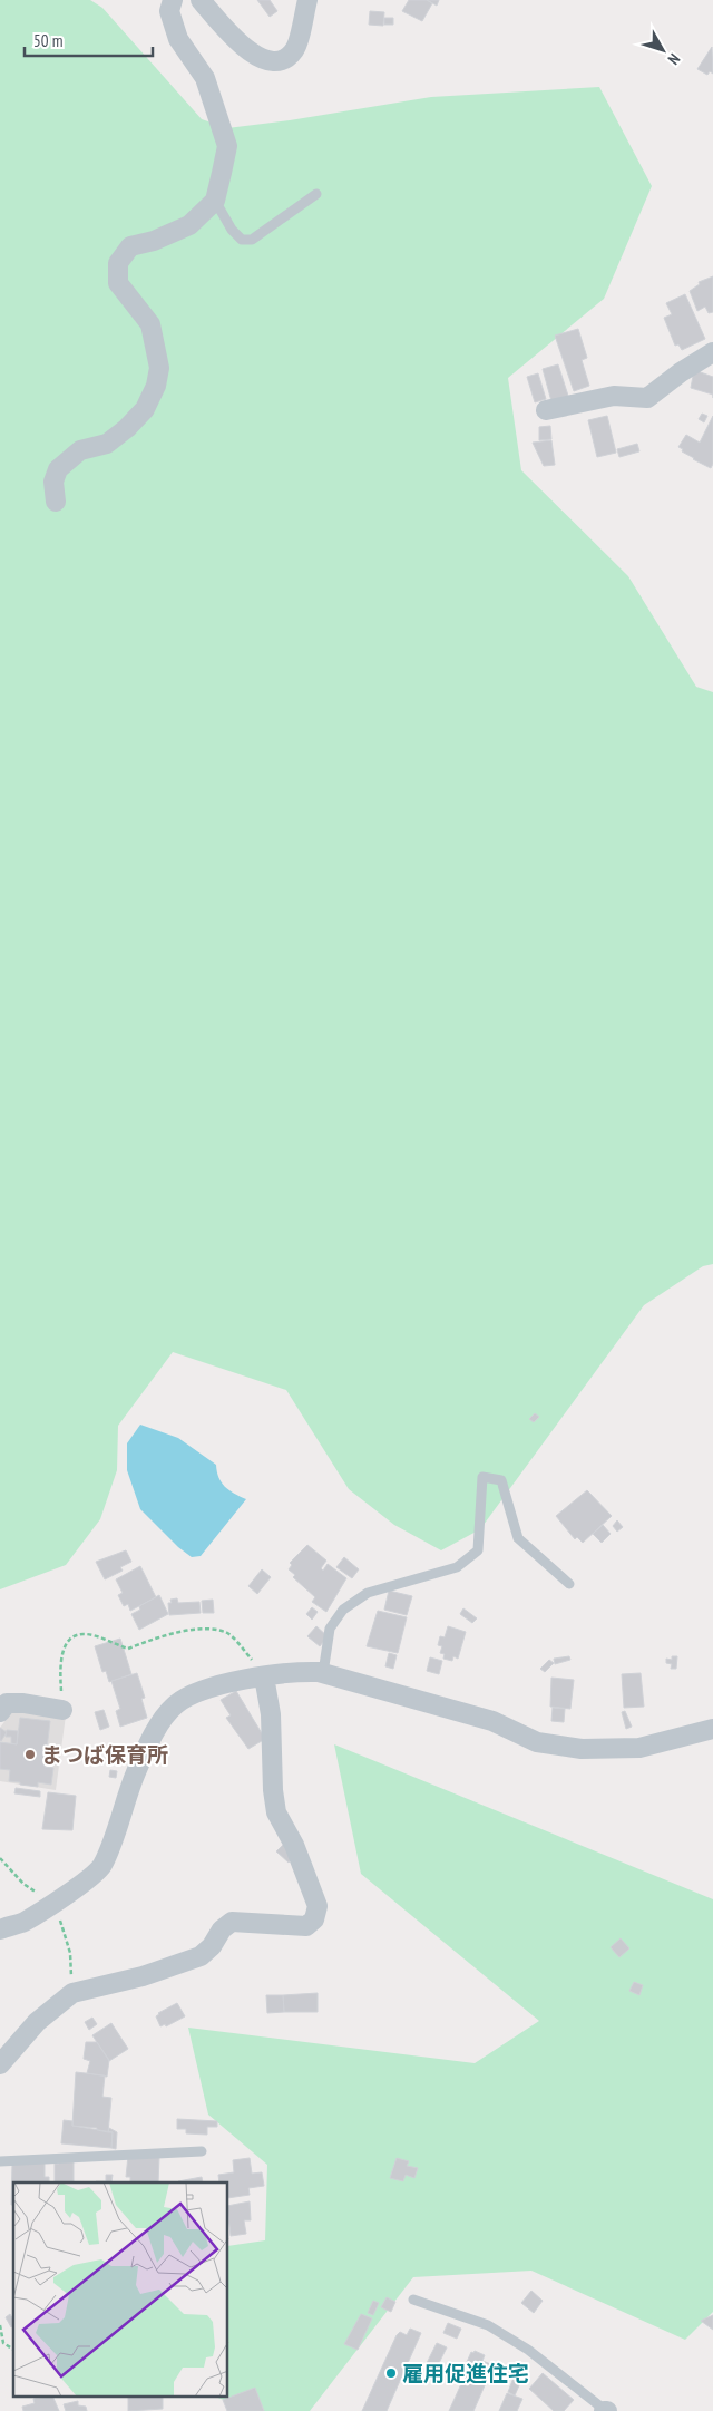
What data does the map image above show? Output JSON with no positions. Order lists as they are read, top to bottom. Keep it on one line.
{"places":["まつば保育所","雇用促進住宅"],"scale_bar":"50 m","north":"bottom right"}
